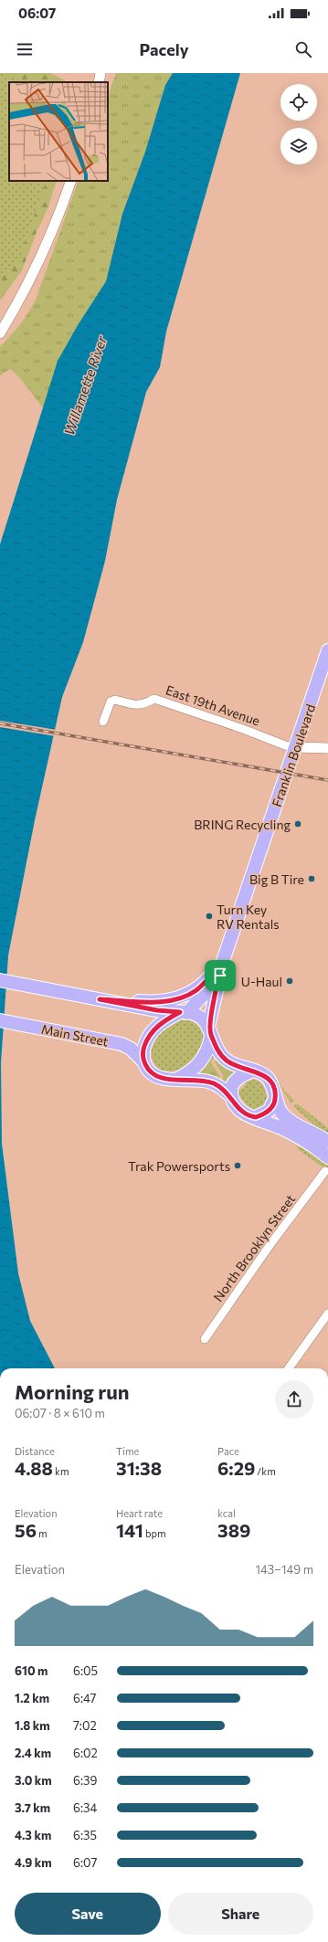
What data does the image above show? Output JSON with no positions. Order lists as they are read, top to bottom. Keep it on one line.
{"streets":{"main road":["Franklin Boulevard","Main Street"],"street":["East 19th Avenue","North Brooklyn Street"]},"crossings":[["East 19th Avenue","Franklin Boulevard"],["Franklin Boulevard","Main Street"]],"water":["Willamette River"],"places":["BRING Recycling","Big B Tire","Turn Key RV Rentals","U-Haul","Trak Powersports"],"page":{"status":"06:07","header":"Pacely","heading":["Morning run","06:07 · 8 × 610 m"],"stats":[["Distance","4.88 km"],["Time","31:38"],["Pace","6:29 /km"],["Elevation","56 m"],["Heart rate","141 bpm"],["kcal","389"]],"chart":["Elevation","143–149 m"],"list":[{"name":"610 m","note":"6:05"},{"name":"1.2 km","note":"6:47"},{"name":"1.8 km","note":"7:02"},{"name":"2.4 km","note":"6:02"},{"name":"3.0 km","note":"6:39"},{"name":"3.7 km","note":"6:34"},{"name":"4.3 km","note":"6:35"},{"name":"4.9 km","note":"6:07"}],"buttons":["Save","Share"]}}
